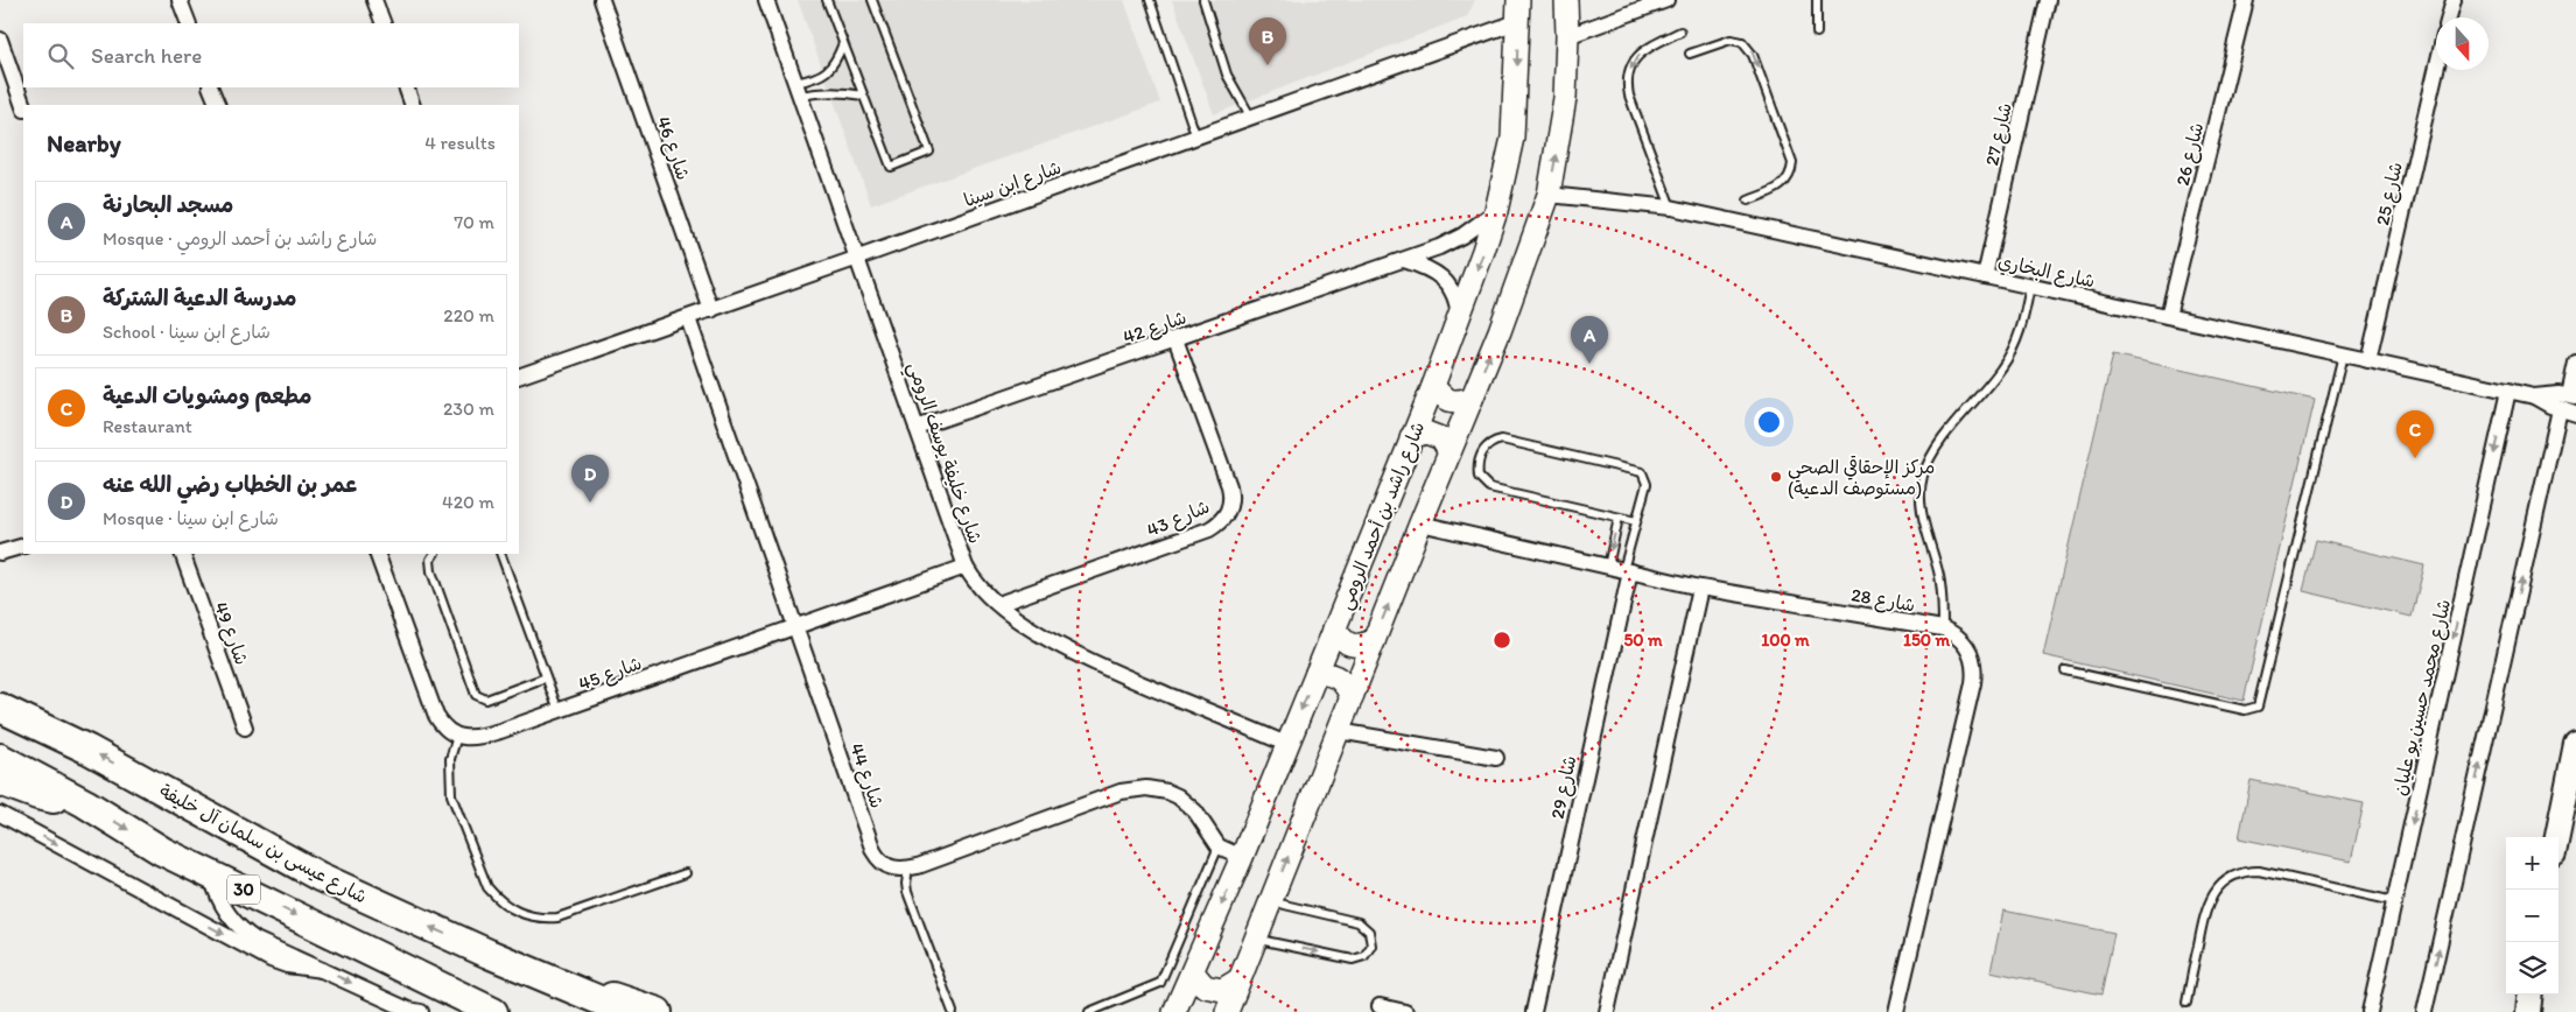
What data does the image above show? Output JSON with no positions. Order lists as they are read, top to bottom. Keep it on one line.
{"streets":{"highway":["شارع عيسى بن سلمان آل خليفة","30"],"street":["شارع 27","شارع 46","شارع 26","شارع ابن سينا","شارع 25","شارع البخاري","شارع 42","شارع خليفة يوسف الرومي","شارع راشد بن أحمد الرومي","شارع 43","شارع 28","شارع 49","شارع 45","شارع محمد حسين بو عليان","شارع 44","شارع 29"]},"crossings":[["شارع 27","شارع البخاري"],["شارع 46","شارع ابن سينا"],["شارع 26","شارع البخاري"],["شارع ابن سينا","شارع خليفة يوسف الرومي"],["شارع ابن سينا","شارع راشد بن أحمد الرومي"],["شارع ابن سينا","شارع 44"],["شارع 25","شارع البخاري"],["شارع البخاري","شارع محمد حسين بو عليان"],["شارع 42","شارع خليفة يوسف الرومي"],["شارع 42","شارع راشد بن أحمد الرومي"],["شارع 42","شارع 43"],["شارع خليفة يوسف الرومي","شارع راشد بن أحمد الرومي"],["شارع خليفة يوسف الرومي","شارع 43"],["شارع خليفة يوسف الرومي","شارع 45"],["شارع 28","شارع 29"],["شارع 45","شارع 44"]],"places":["مركز الإحقاقي الصحي (مستوصف الدعية)"],"north":"bottom","page":{"pins":["B","A","C","D"],"search":"Search here","heading":["Nearby","4 results"],"list":[{"mark":"A","name":"مسجد البحارنة","note":"Mosque · شارع راشد بن أحمد الرومي","value":"70 m"},{"mark":"B","name":"مدرسة الدعية الشتركة","note":"School · شارع ابن سينا","value":"220 m"},{"mark":"C","name":"مطعم ومشويات الدعية","note":"Restaurant","value":"230 m"},{"mark":"D","name":"عمر بن الخطاب رضي الله عنه","note":"Mosque · شارع ابن سينا","value":"420 m"}],"map_buttons":["+","−"]},"rings":["50 m","100 m","150 m"]}
